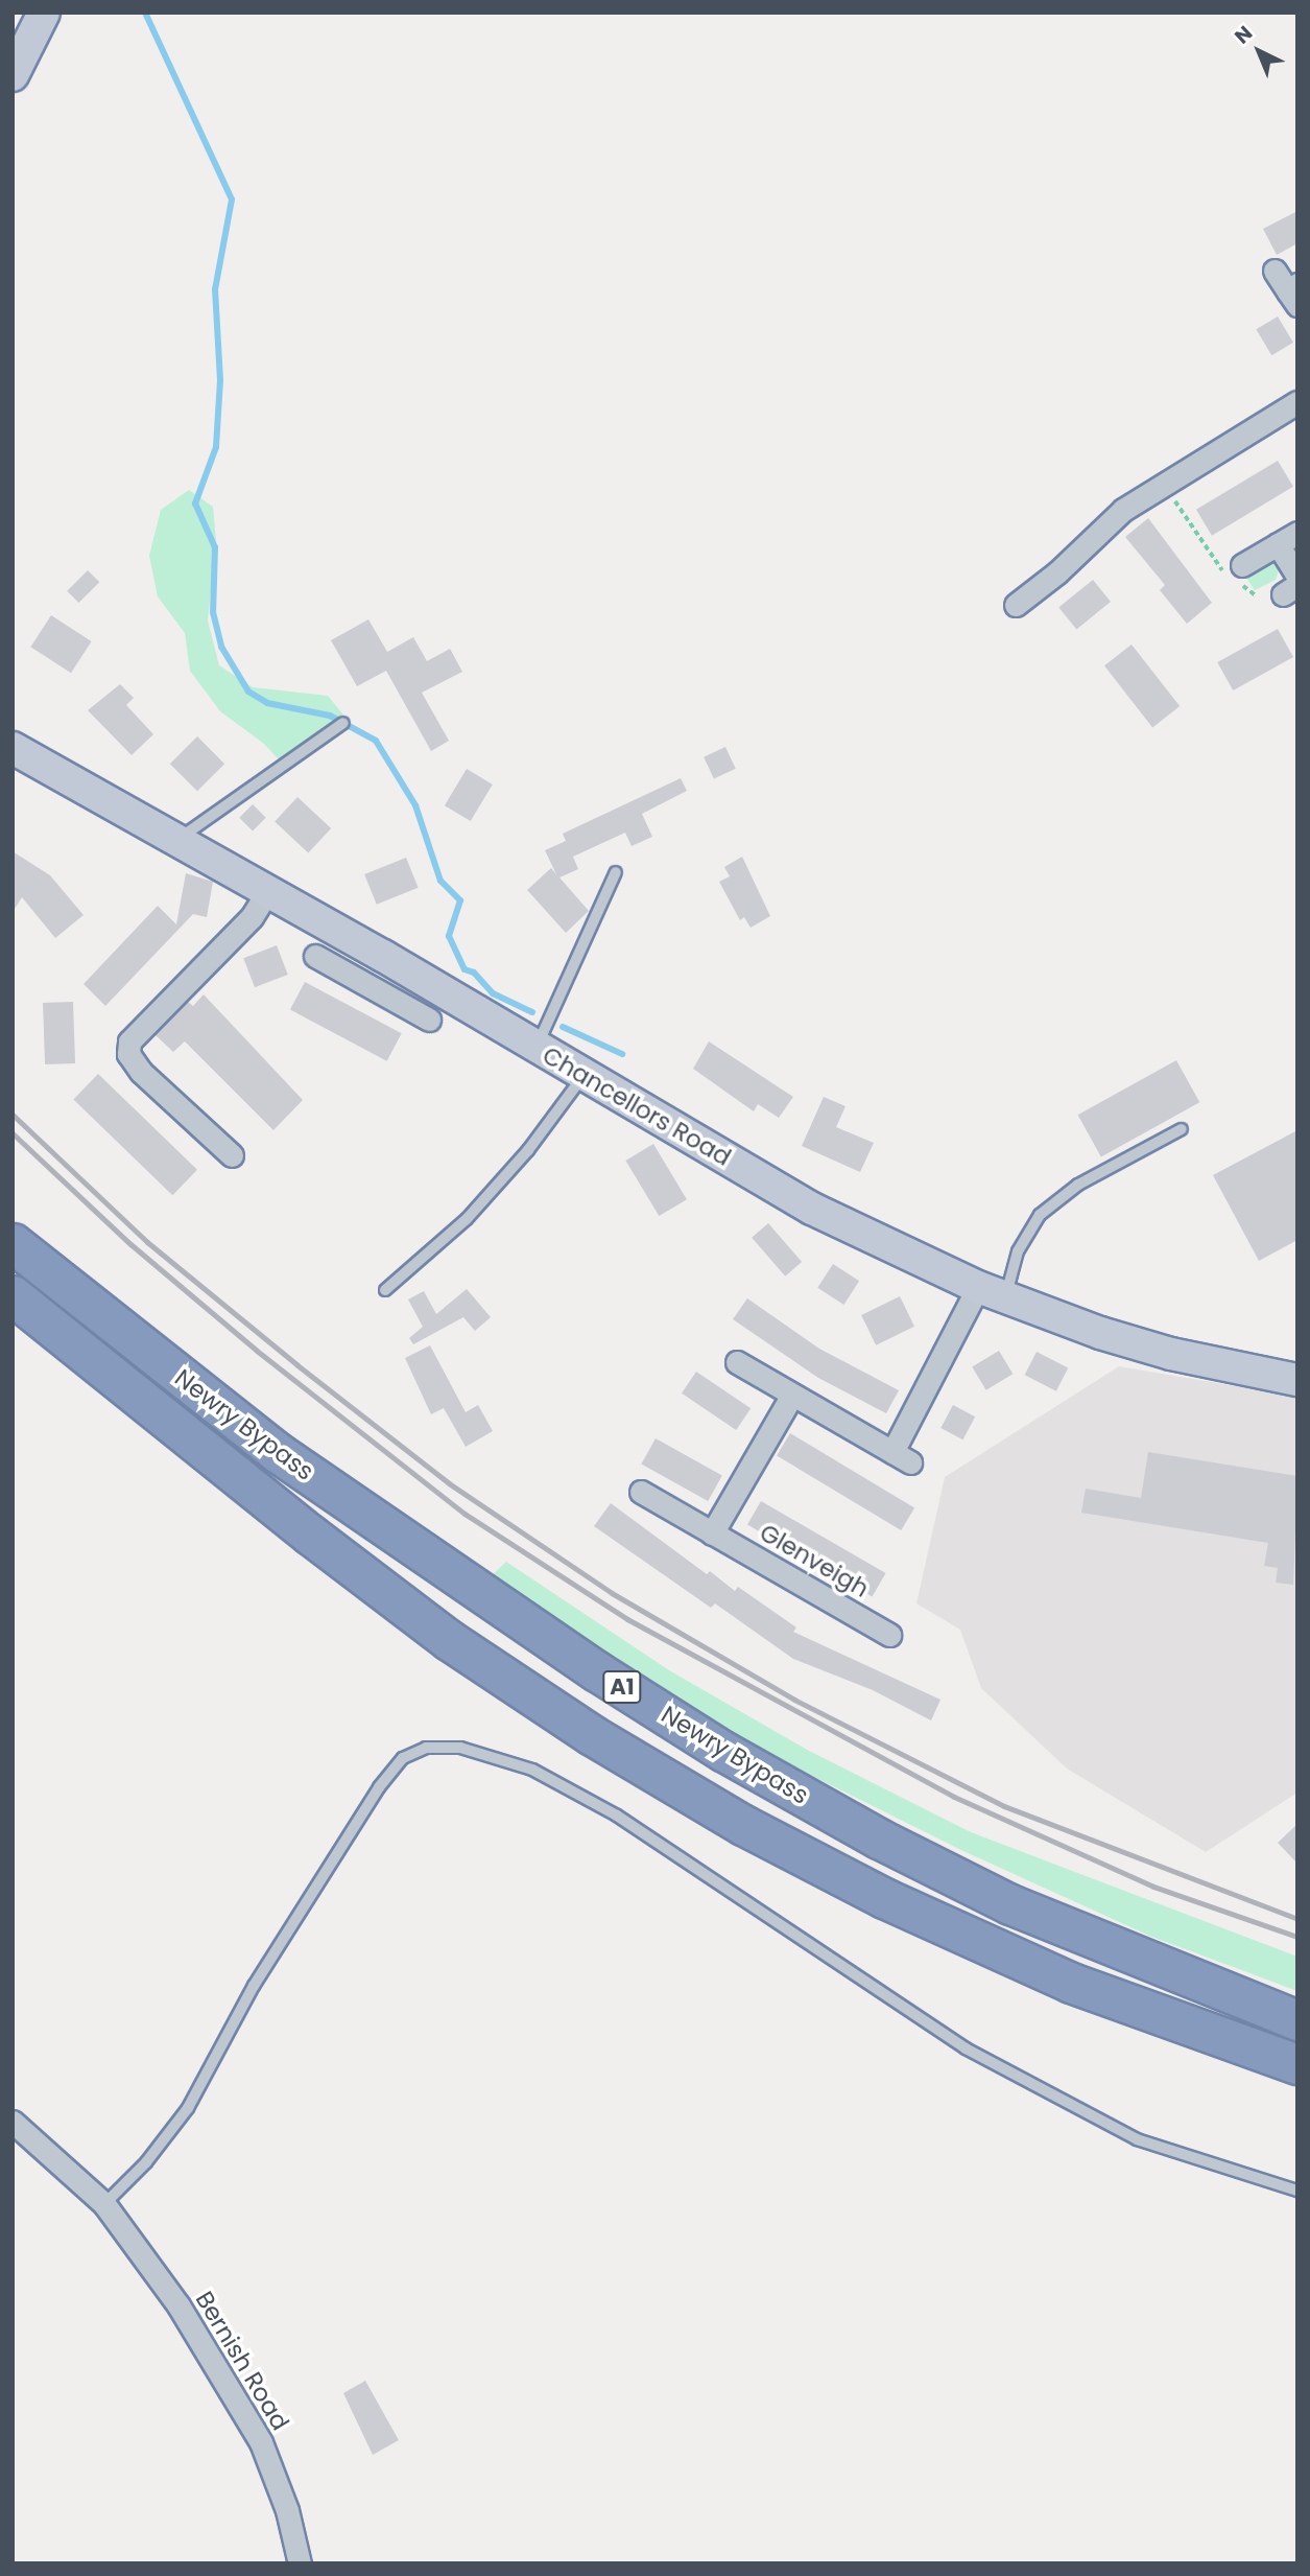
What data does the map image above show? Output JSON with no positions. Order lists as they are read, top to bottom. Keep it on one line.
{"streets":{"highway":["Newry Bypass","A1"],"street":["Chancellors Road","Glenveigh","Bernish Road"]},"north":"top left"}
